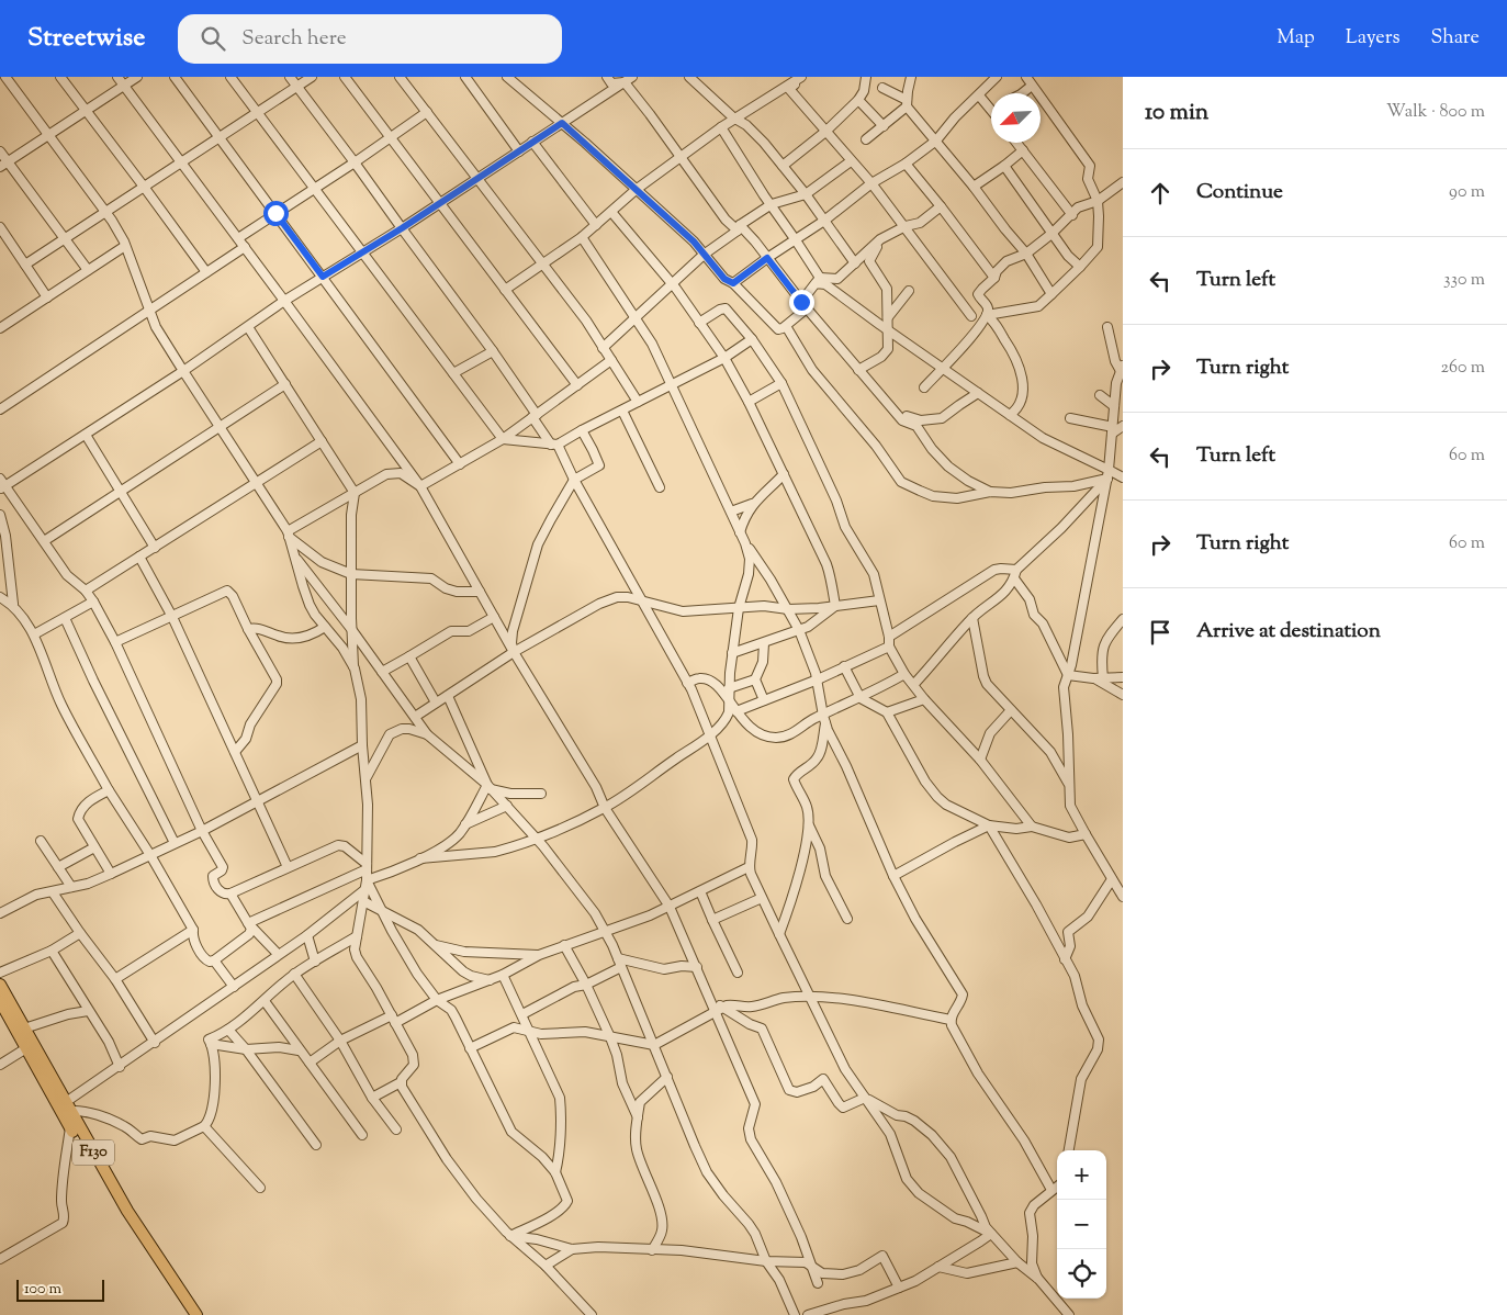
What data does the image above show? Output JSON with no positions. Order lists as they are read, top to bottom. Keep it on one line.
{"streets":{"main road":["F130"]},"scale_bar":"100 m","north":"bottom left","page":{"header":"Streetwise","search":"Search here","nav":["Map","Layers","Share"],"heading":["10 min","Walk · 800 m"],"list":[["Continue","90 m"],["Turn left","330 m"],["Turn right","260 m"],["Turn left","60 m"],["Turn right","60 m"],"Arrive at destination"],"map_buttons":["+","−"],"scale":"100 m"}}
